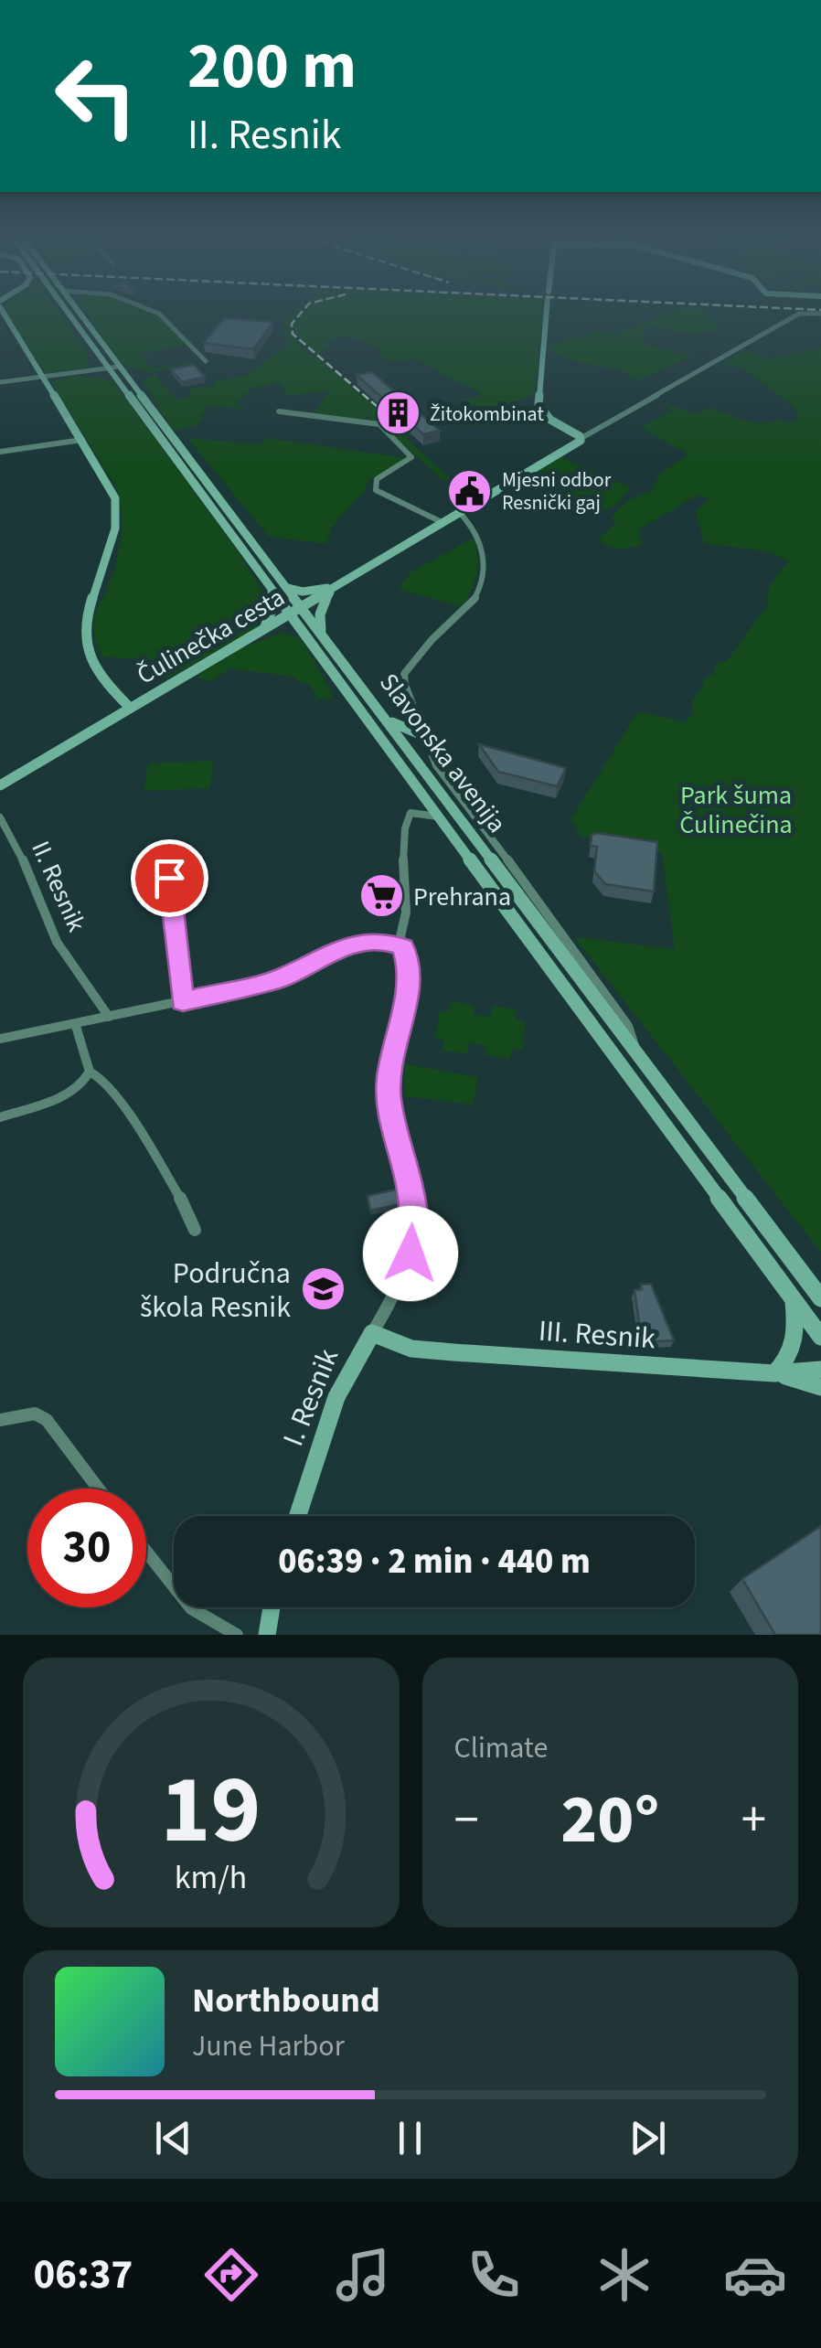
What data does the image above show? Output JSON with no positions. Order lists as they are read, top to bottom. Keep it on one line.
{"streets":{"main road":["Čulinečka cesta","Slavonska avenija","III. Resnik","I. Resnik"],"street":["II. Resnik"]},"crossings":[["Čulinečka cesta","Slavonska avenija"],["Slavonska avenija","I. Resnik"],["III. Resnik","I. Resnik"]],"parks":["Park šuma Čulinečina"],"places":{"building":["Žitokombinat"],"public building":["Mjesni odbor Resnički gaj"],"supermarket":["Prehrana"],"school or university":["Područna škola Resnik"]},"page":{"turn":["200 m","II. Resnik"],"limit":"30","trip":"06:39 · 2 min · 440 m","tile":"Climate","heat":["−","20°","+"],"song":["Northbound","June Harbor"],"tabs":"06:37","gauge":["19","km/h"]}}
